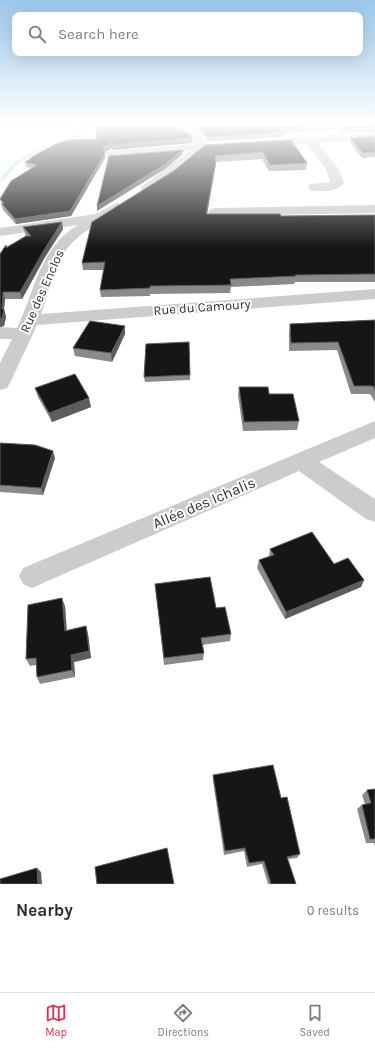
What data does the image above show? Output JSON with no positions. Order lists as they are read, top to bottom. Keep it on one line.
{"streets":{"street":["Rue des Enclos","Rue du Camoury","Allée des Ichalis"]},"crossings":[["Rue des Enclos","Rue du Camoury"]],"page":{"search":"Search here","heading":["Nearby","0 results"],"nav":["Map","Directions","Saved"]}}
